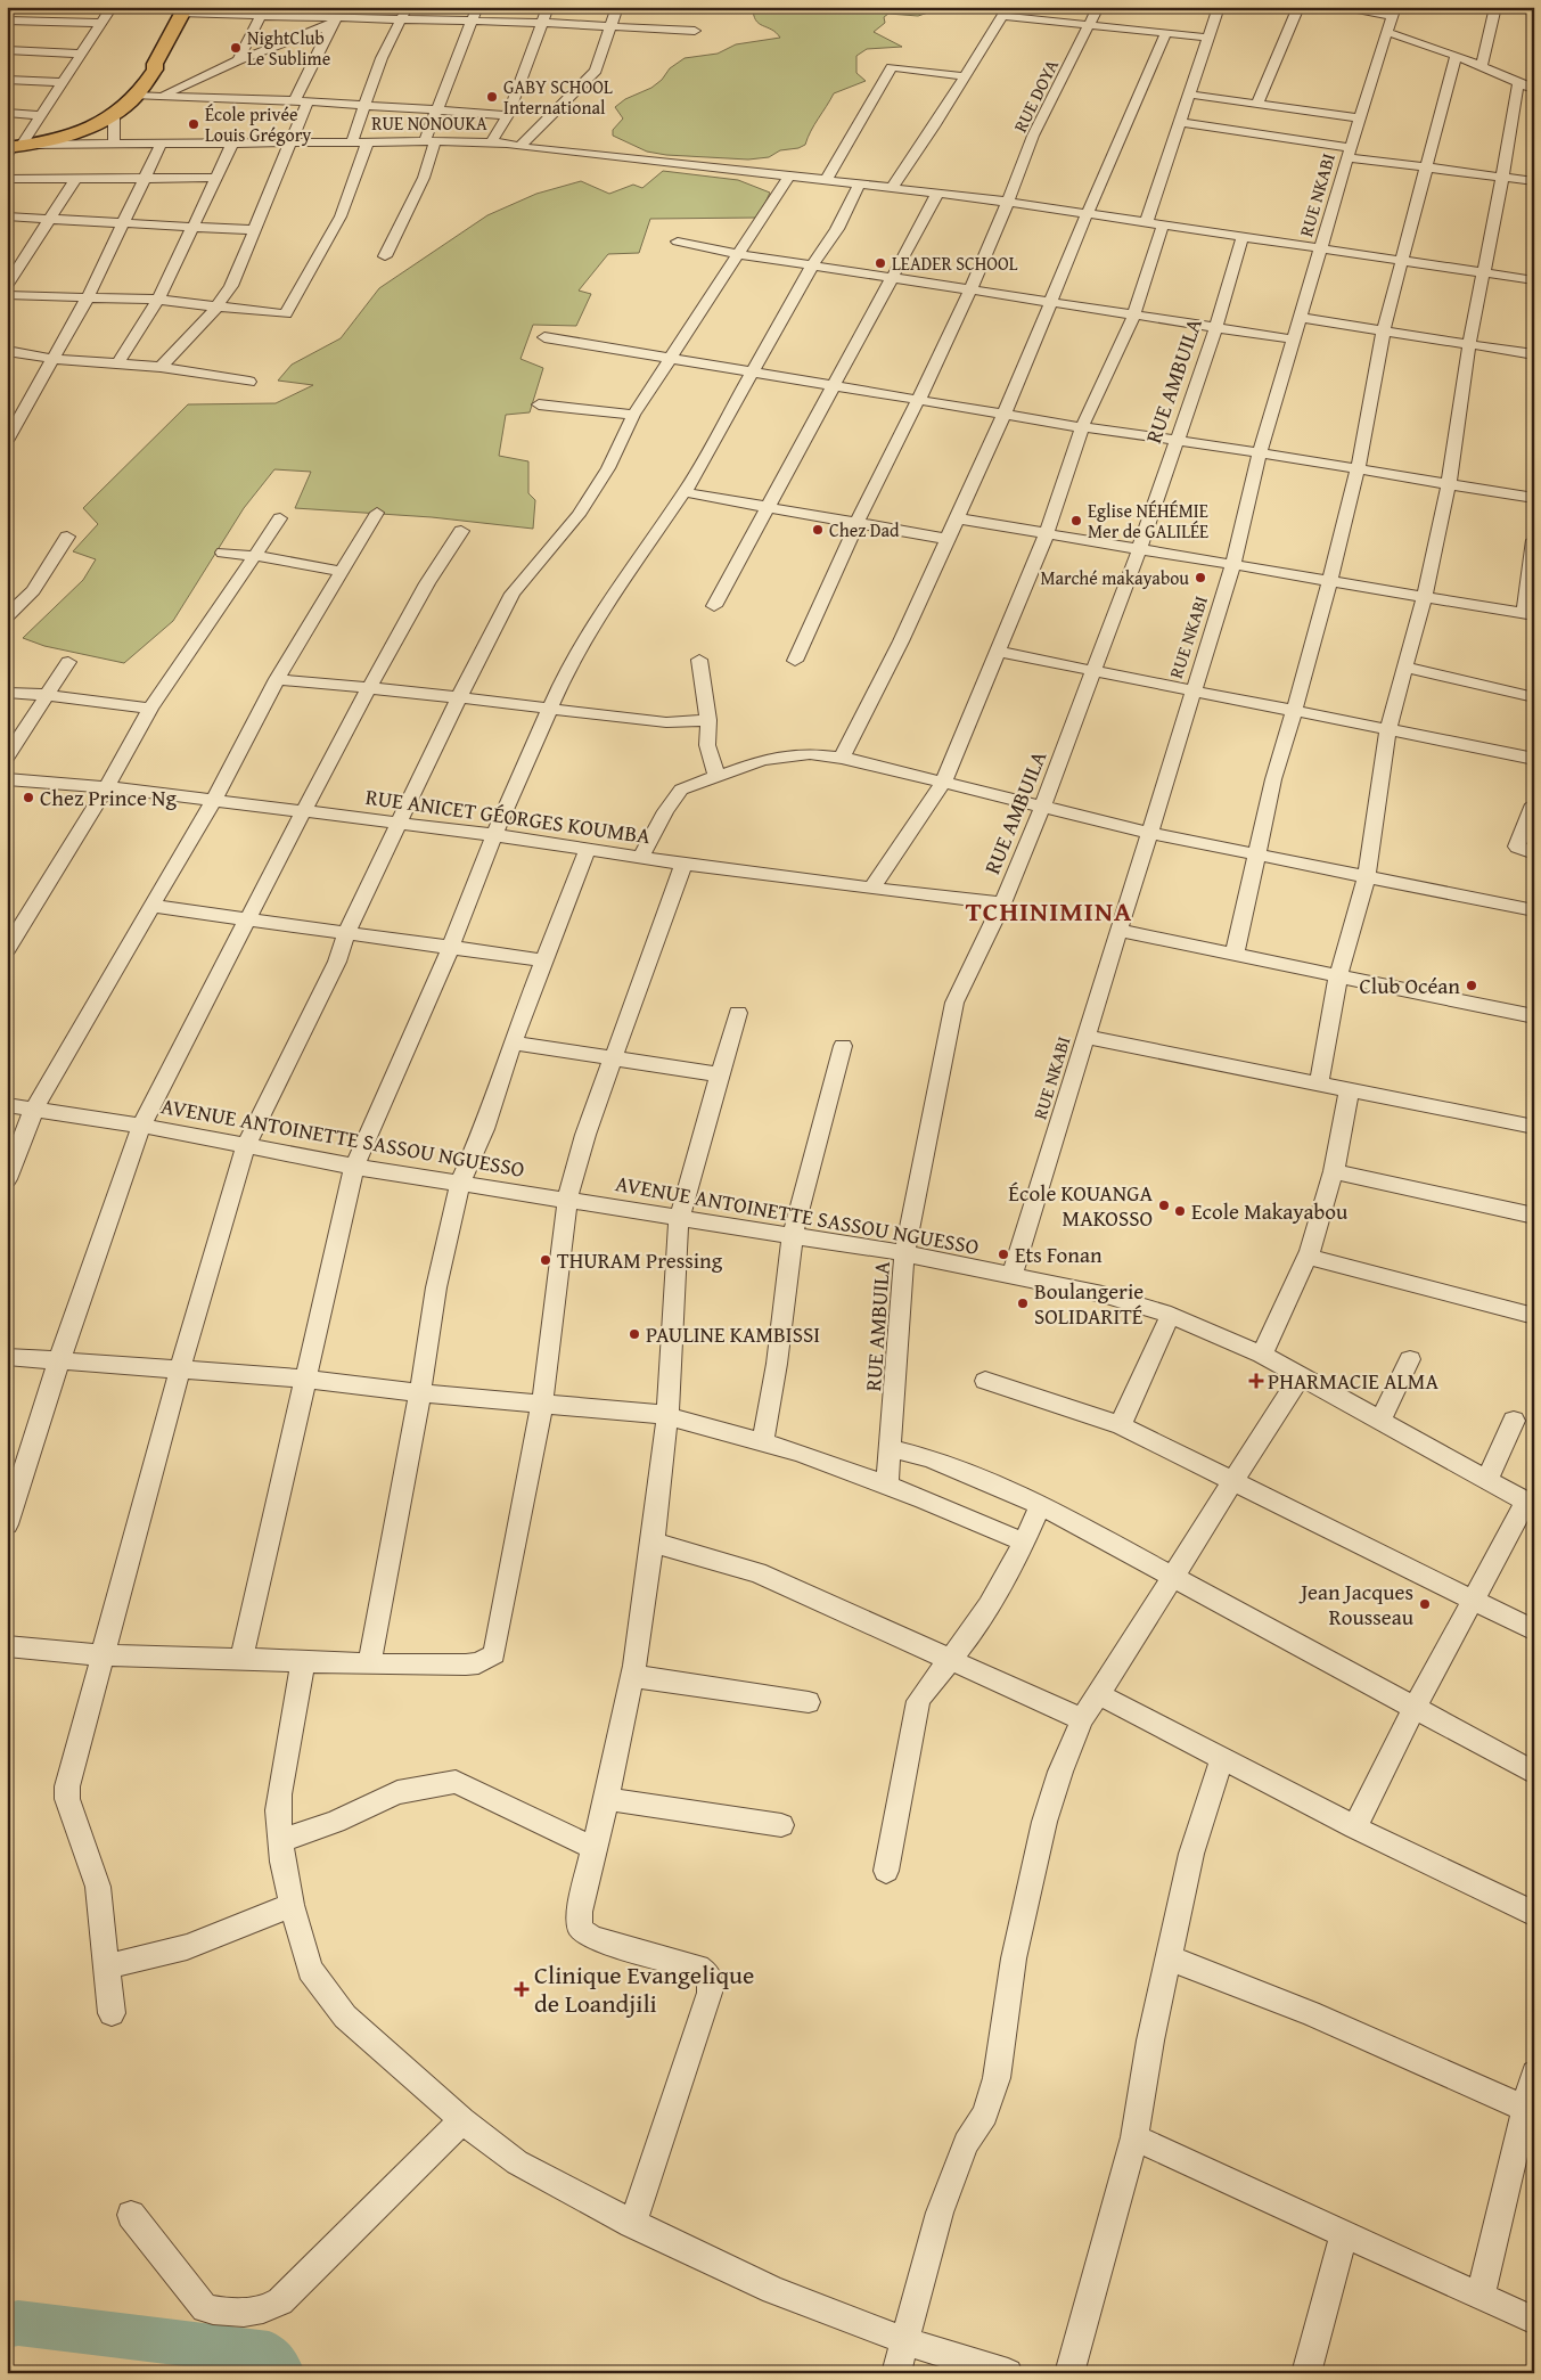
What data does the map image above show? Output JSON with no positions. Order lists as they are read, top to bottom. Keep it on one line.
{"streets":{"street":["RUE DOYA","RUE NONOUKA","RUE NKABI","RUE AMBUILA","RUE ANICET GÉORGES KOUMBA","AVENUE ANTOINETTE SASSOU NGUESSO"]},"crossings":[["RUE DOYA","RUE NONOUKA"],["RUE NONOUKA","RUE NKABI"],["RUE NONOUKA","RUE AMBUILA"],["RUE NKABI","AVENUE ANTOINETTE SASSOU NGUESSO"],["RUE AMBUILA","RUE ANICET GÉORGES KOUMBA"],["RUE AMBUILA","AVENUE ANTOINETTE SASSOU NGUESSO"]],"districts":["TCHINIMINA"],"places":{"other":["NightClub Le Sublime","GABY SCHOOL International","École privée Louis Grégory","LEADER SCHOOL","Eglise NÉHÉMIE Mer de GALILÉE","Chez Dad","Marché makayabou","Chez Prince Ng","Club Océan","École KOUANGA MAKOSSO","Ecole Makayabou","Ets Fonan","THURAM Pressing","Boulangerie SOLIDARITÉ","PAULINE KAMBISSI","Jean Jacques Rousseau"],"health":["PHARMACIE ALMA","Clinique Evangelique de Loandjili"]}}
